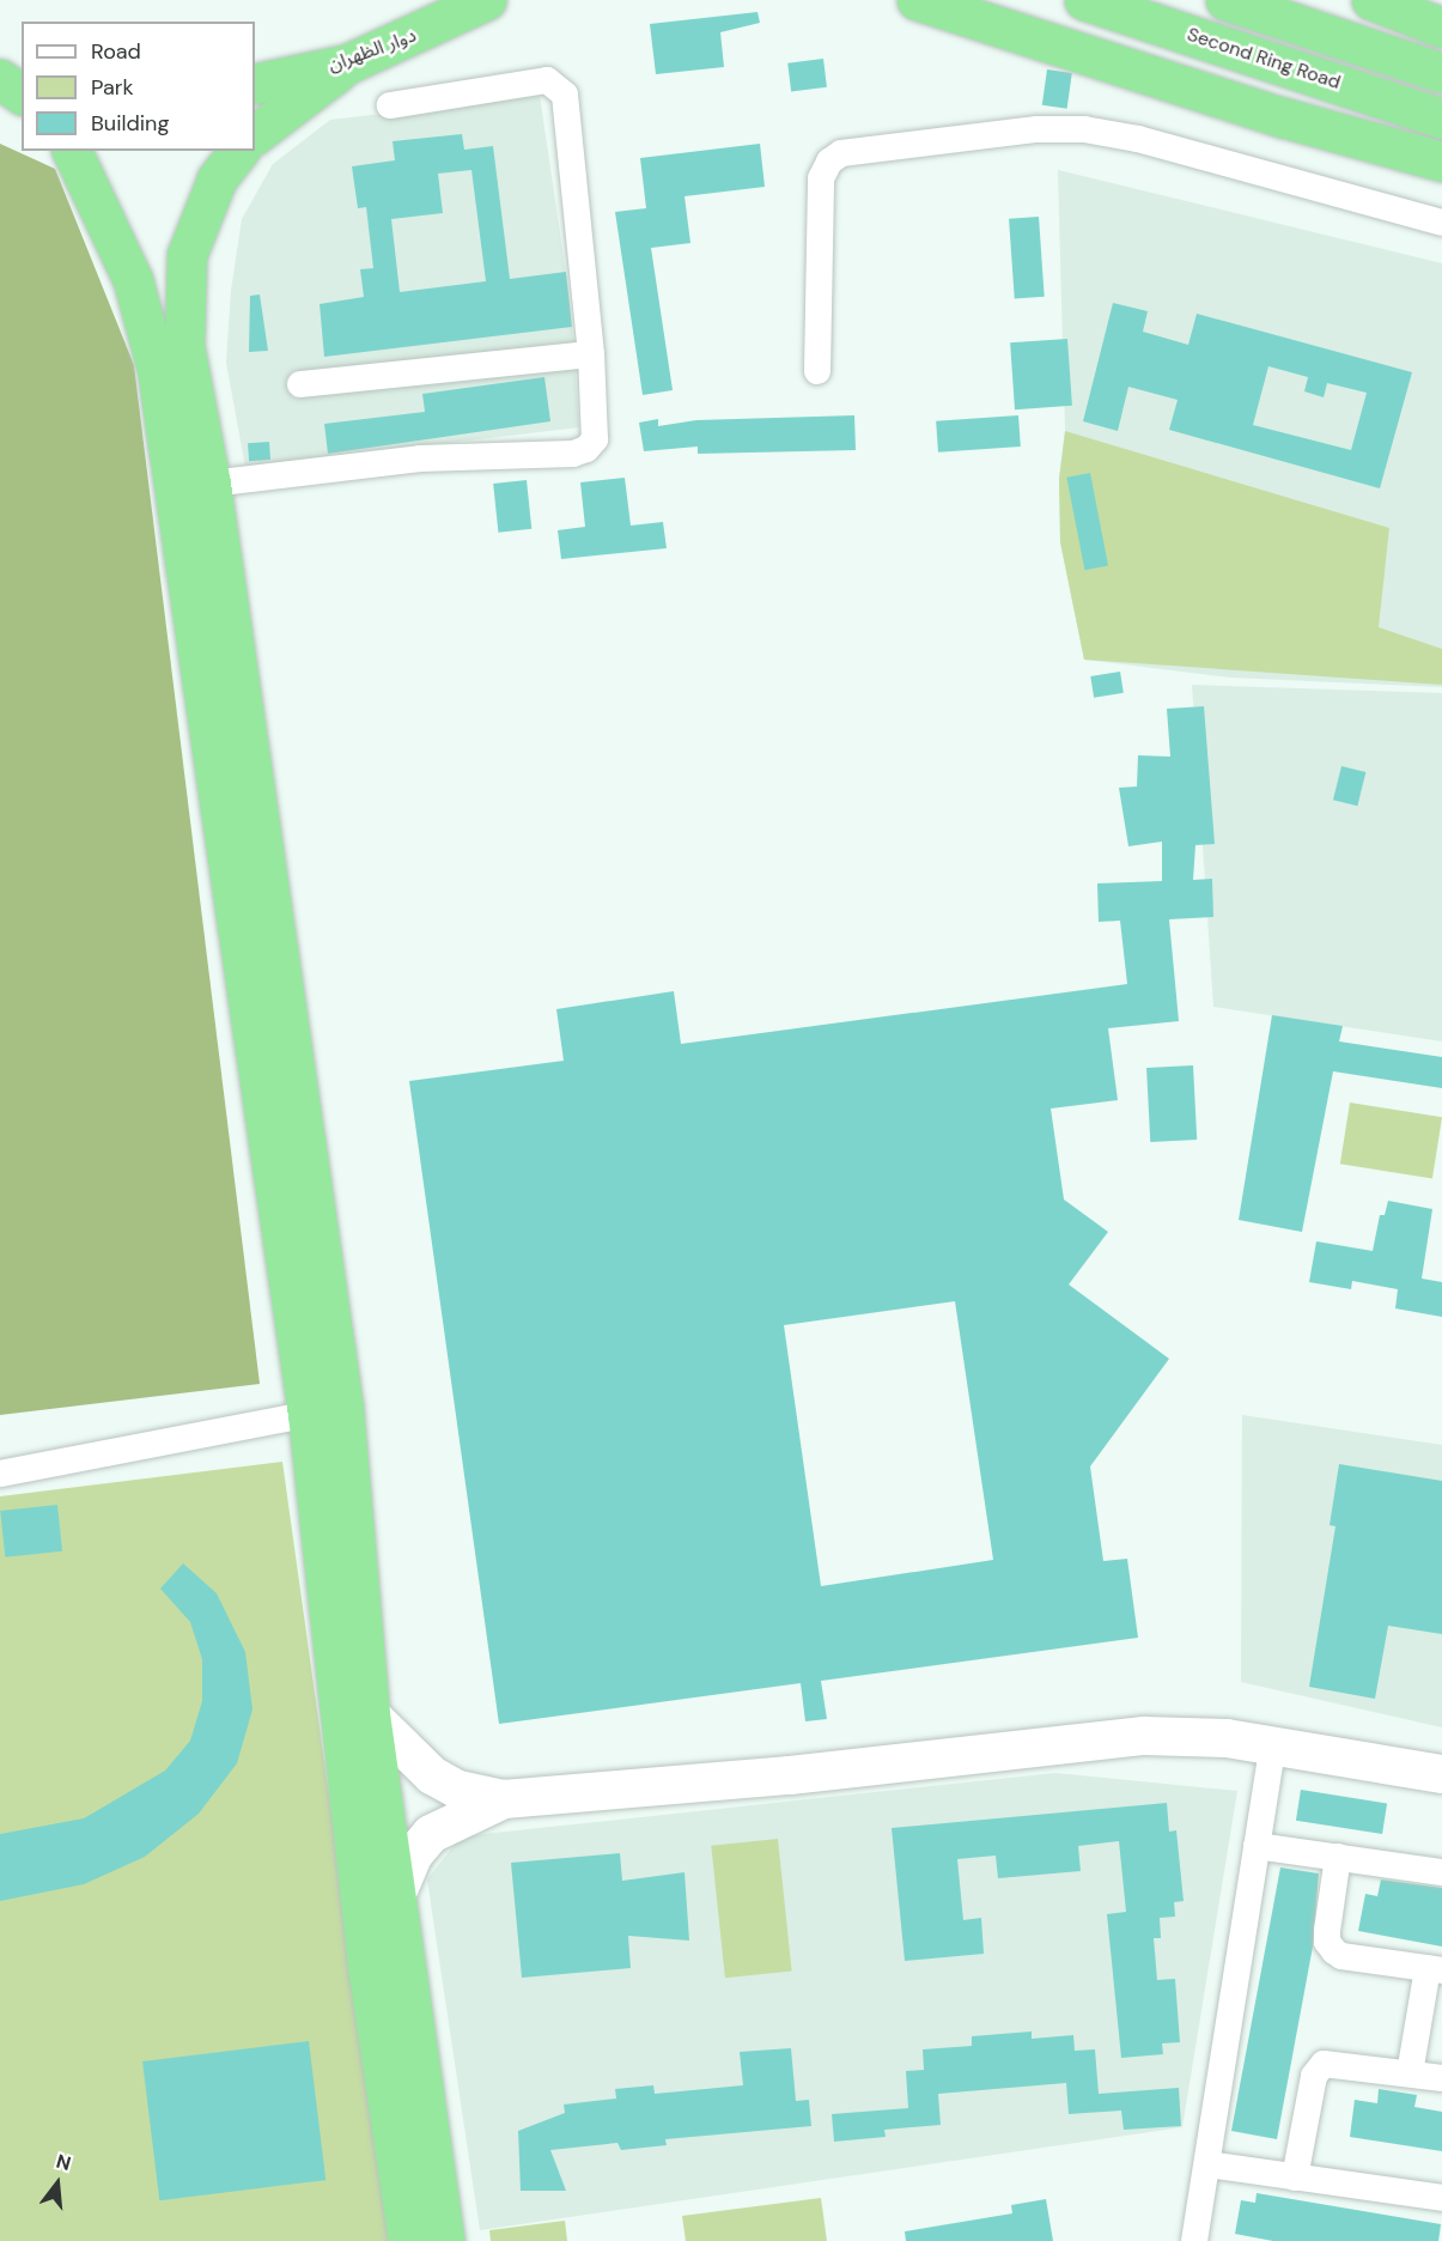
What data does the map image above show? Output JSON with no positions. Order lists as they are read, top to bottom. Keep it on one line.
{"streets":{"highway":["دوار الظهران","Second Ring Road"]},"legend":["Road","Park","Building"],"north":"top"}
